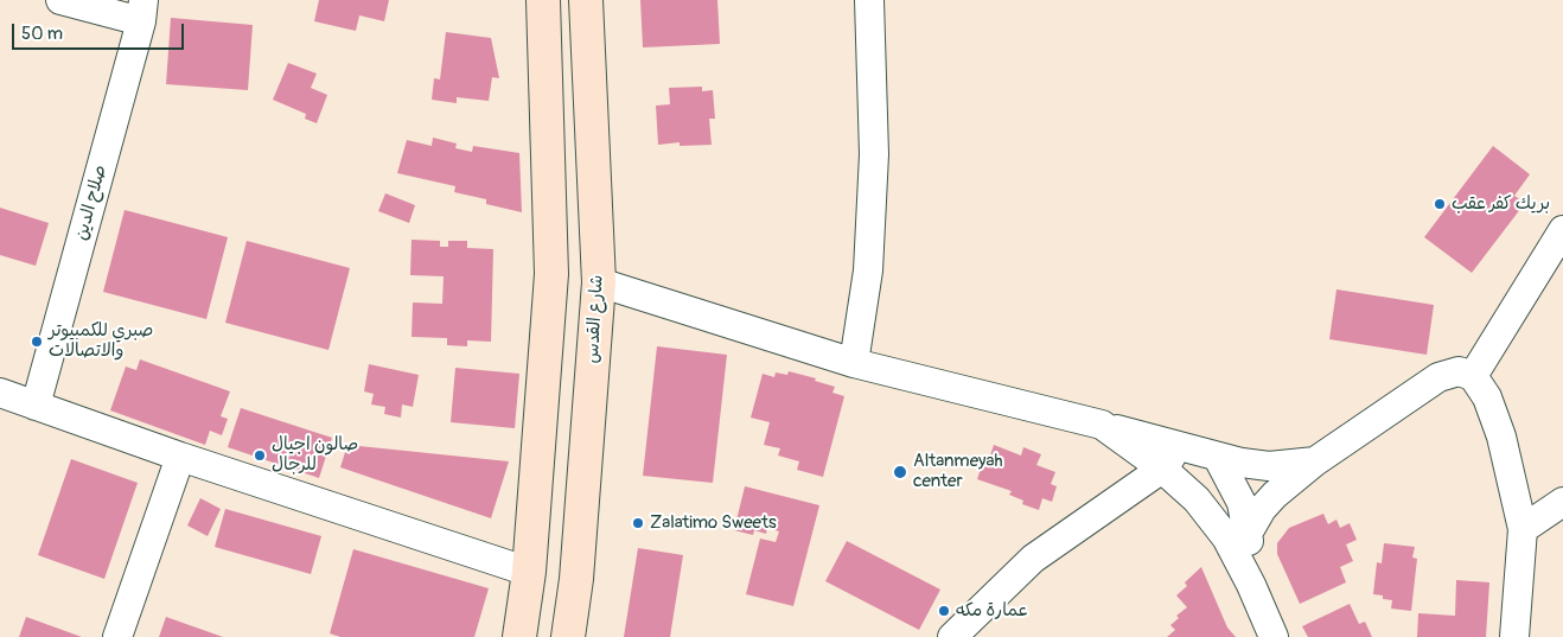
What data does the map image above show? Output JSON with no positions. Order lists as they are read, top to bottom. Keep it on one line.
{"streets":{"main road":["شارع القدس"],"street":["صلاح الدين"]},"places":["بريك كفر عقب","صبري للكمبيوتر والاتصالات","صالون اجيال للرجال","Altanmeyah center","Zalatimo Sweets","عمارة مكه"],"scale_bar":"50 m"}
